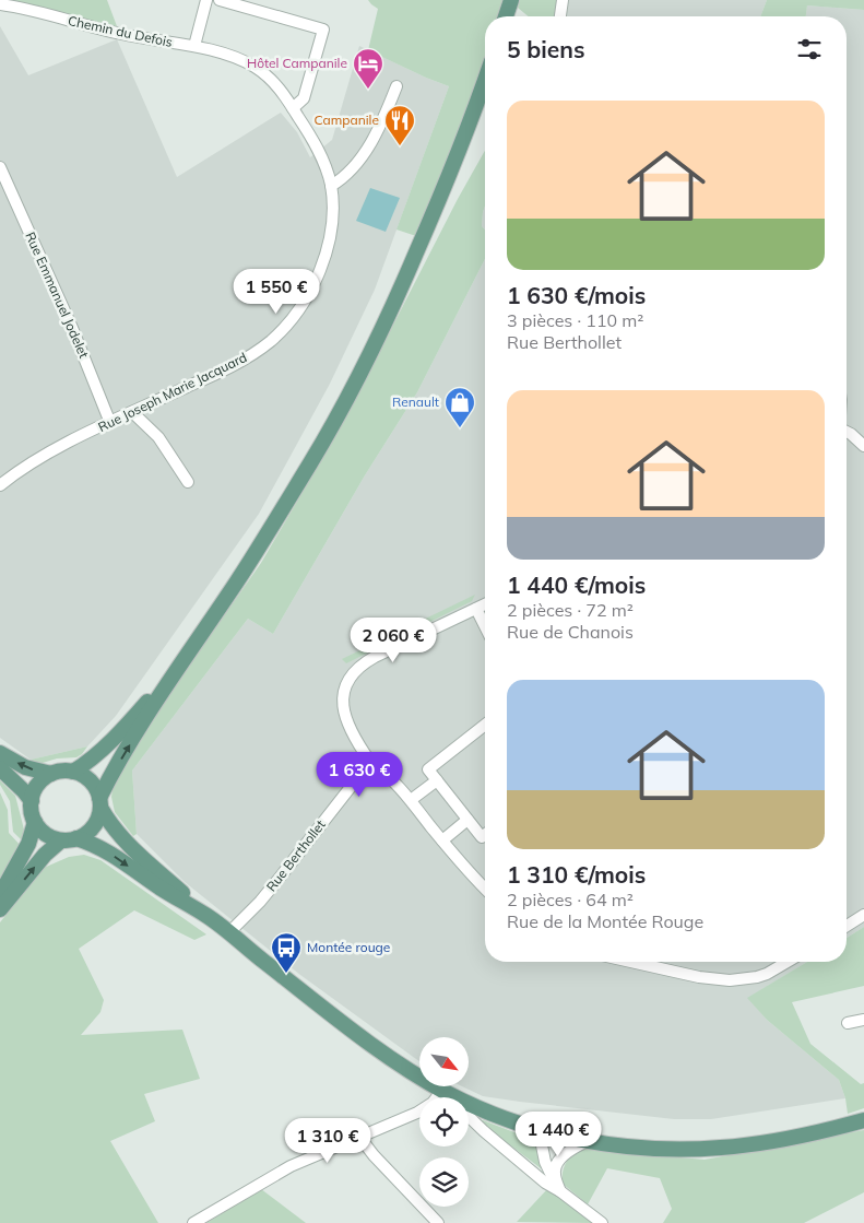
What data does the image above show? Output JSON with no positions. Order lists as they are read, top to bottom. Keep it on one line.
{"streets":{"street":["Chemin du Defois","Rue Emmanuel Jodelet","Rue Joseph Marie Jacquard","Rue Berthollet"]},"crossings":[["Chemin du Defois","Rue Joseph Marie Jacquard"],["Rue Emmanuel Jodelet","Rue Joseph Marie Jacquard"]],"places":{"hotel":["Hôtel Campanile"],"restaurant":["Campanile"],"shop":["Renault"],"bus stop":["Montée rouge"]},"north":"bottom right","page":{"heading":"5 biens","list":[{"name":"1 630 €/mois","note":"3 pièces · 110 m² · Rue Berthollet"},{"name":"1 440 €/mois","note":"2 pièces · 72 m² · Rue de Chanois"},{"name":"1 310 €/mois","note":"2 pièces · 64 m² · Rue de la Montée Rouge"}],"price":["1 550 €","2 060 €","1 630 €","1 440 €","1 310 €"]}}
